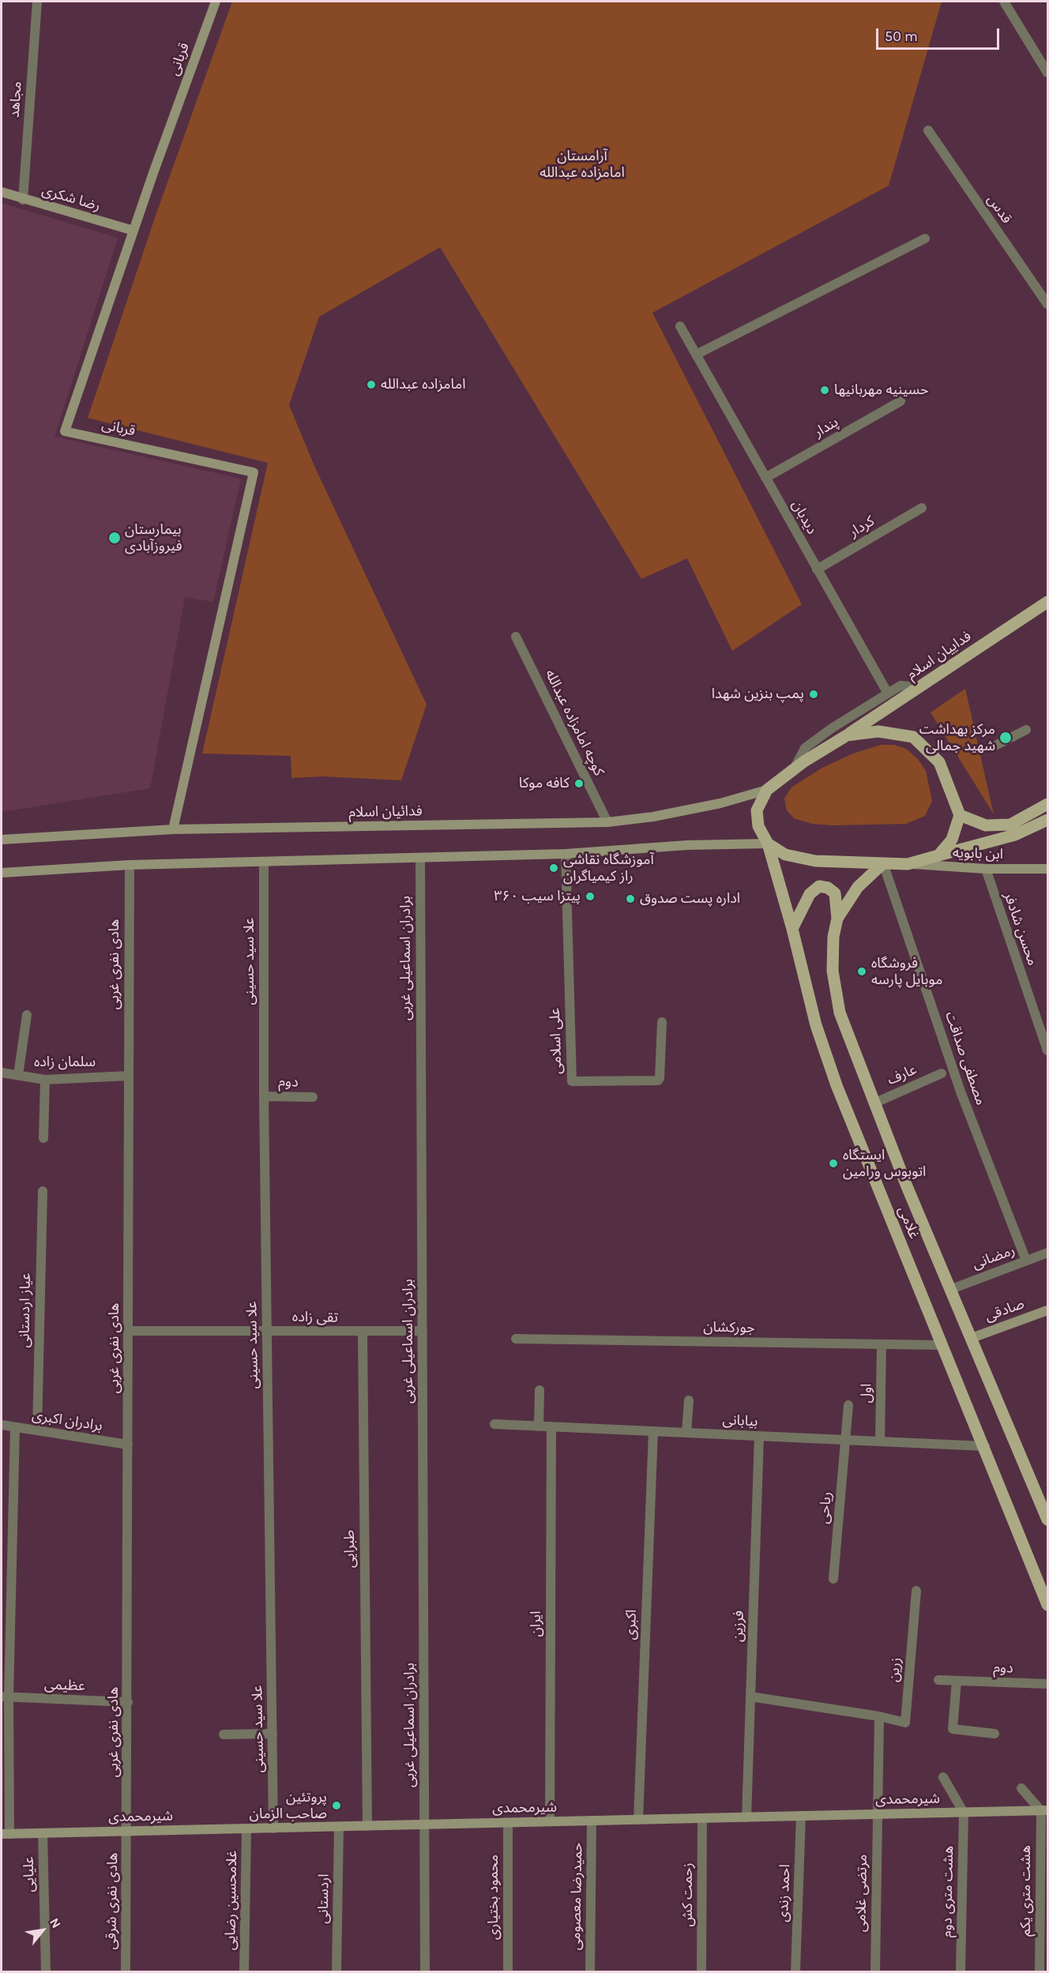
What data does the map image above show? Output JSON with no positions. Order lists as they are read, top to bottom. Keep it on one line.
{"streets":{"main road":["فداییان اسلام","غلامی"],"street":["قربانی","مجاهد","رضا شکری","قدس","پندار","دیدبان","کردار","کوچه امامزاده عبدالله","فدائیان اسلام","ابن بابویه","محسن شادفر","برادران اسماعیلی غربی","علا سید حسینی","هادی نفری غربی","علی اسلامی","مصطفی صداقت","سلمان زاده","عارف","دوم","رمضانی","عیاز اردستانی","صادقی","تقی زاده","جورکشان","اول","برادران اکبری","بیابانی","ریاحی","طبرایی","ایران","اکبری","فرزین","زرین","عظیمی","شیرمحمدی","علیایی","هشت متری یکم","هشت متری دوم","احمد زندی","مرتضی غلامی","زحمت کش","حمیدرضا معصومی","محمود بختیاری","اردستانی","غلامحسین رضایی","هادی نفری شرقی"]},"crossings":[["قربانی","رضا شکری"],["قربانی","فدائیان اسلام"],["مجاهد","رضا شکری"],["پندار","دیدبان"],["دیدبان","کردار"],["فداییان اسلام","فدائیان اسلام"],["فداییان اسلام","غلامی"],["کوچه امامزاده عبدالله","فدائیان اسلام"],["فدائیان اسلام","غلامی"],["ابن بابویه","محسن شادفر"],["برادران اسماعیلی غربی","شیرمحمدی"],["علا سید حسینی","دوم"],["علا سید حسینی","تقی زاده"],["علا سید حسینی","شیرمحمدی"],["هادی نفری غربی","سلمان زاده"],["هادی نفری غربی","تقی زاده"],["هادی نفری غربی","برادران اکبری"],["هادی نفری غربی","عظیمی"],["هادی نفری غربی","شیرمحمدی"],["هادی نفری غربی","هادی نفری شرقی"],["مصطفی صداقت","غلامی"],["مصطفی صداقت","رمضانی"],["عارف","غلامی"],["غلامی","رمضانی"],["غلامی","صادقی"],["غلامی","جورکشان"],["غلامی","بیابانی"],["عیاز اردستانی","برادران اکبری"],["تقی زاده","طبرایی"],["جورکشان","اول"],["اول","بیابانی"],["بیابانی","ریاحی"],["بیابانی","ایران"],["بیابانی","اکبری"],["بیابانی","فرزین"],["طبرایی","شیرمحمدی"],["ایران","شیرمحمدی"],["اکبری","شیرمحمدی"],["فرزین","زرین"],["فرزین","شیرمحمدی"],["شیرمحمدی","علیایی"],["شیرمحمدی","هشت متری یکم"],["شیرمحمدی","هشت متری دوم"],["شیرمحمدی","احمد زندی"],["شیرمحمدی","مرتضی غلامی"],["شیرمحمدی","زحمت کش"],["شیرمحمدی","حمیدرضا معصومی"],["شیرمحمدی","محمود بختیاری"],["شیرمحمدی","اردستانی"],["شیرمحمدی","غلامحسین رضایی"],["شیرمحمدی","هادی نفری شرقی"]],"parks":["آرامستان امامزاده عبدالله"],"places":["امامزاده عبدالله","حسینیه مهربانیها","بیمارستان فیروزآبادی","پمپ بنزین شهدا","مرکز بهداشت شهید جمالی","کافه موکا","آموزشگاه نقاشی راز کیمیاگران","پیتزا سیب ۳۶۰","اداره پست صدوق","فروشگاه موبایل پارسه","ایستگاه اتوبوس ورامین","پروتئین صاحب الزمان"],"scale_bar":"50 m","north":"top right"}
